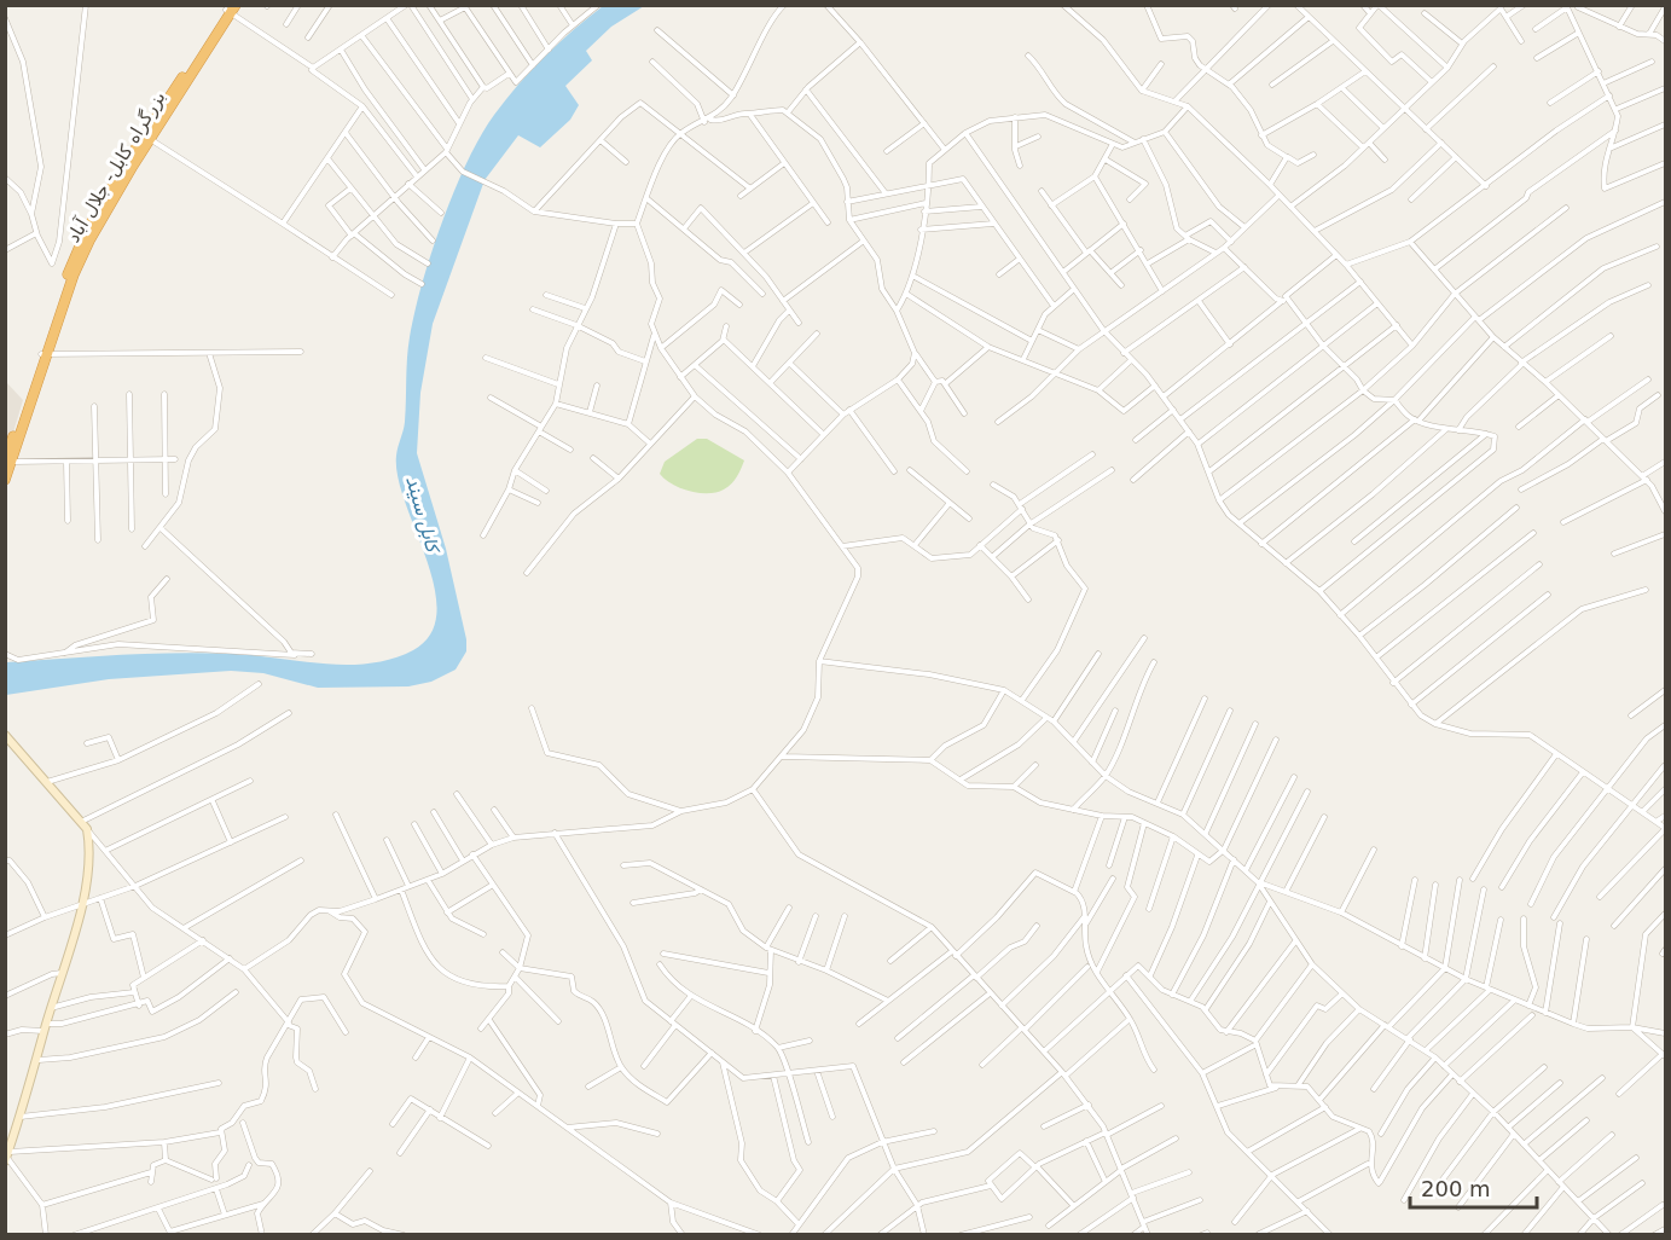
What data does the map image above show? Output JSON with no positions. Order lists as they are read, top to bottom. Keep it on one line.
{"streets":{"highway":["بزرگراه کابل- جلال آباد"]},"water":["کابل سيند"],"scale_bar":"200 m"}
